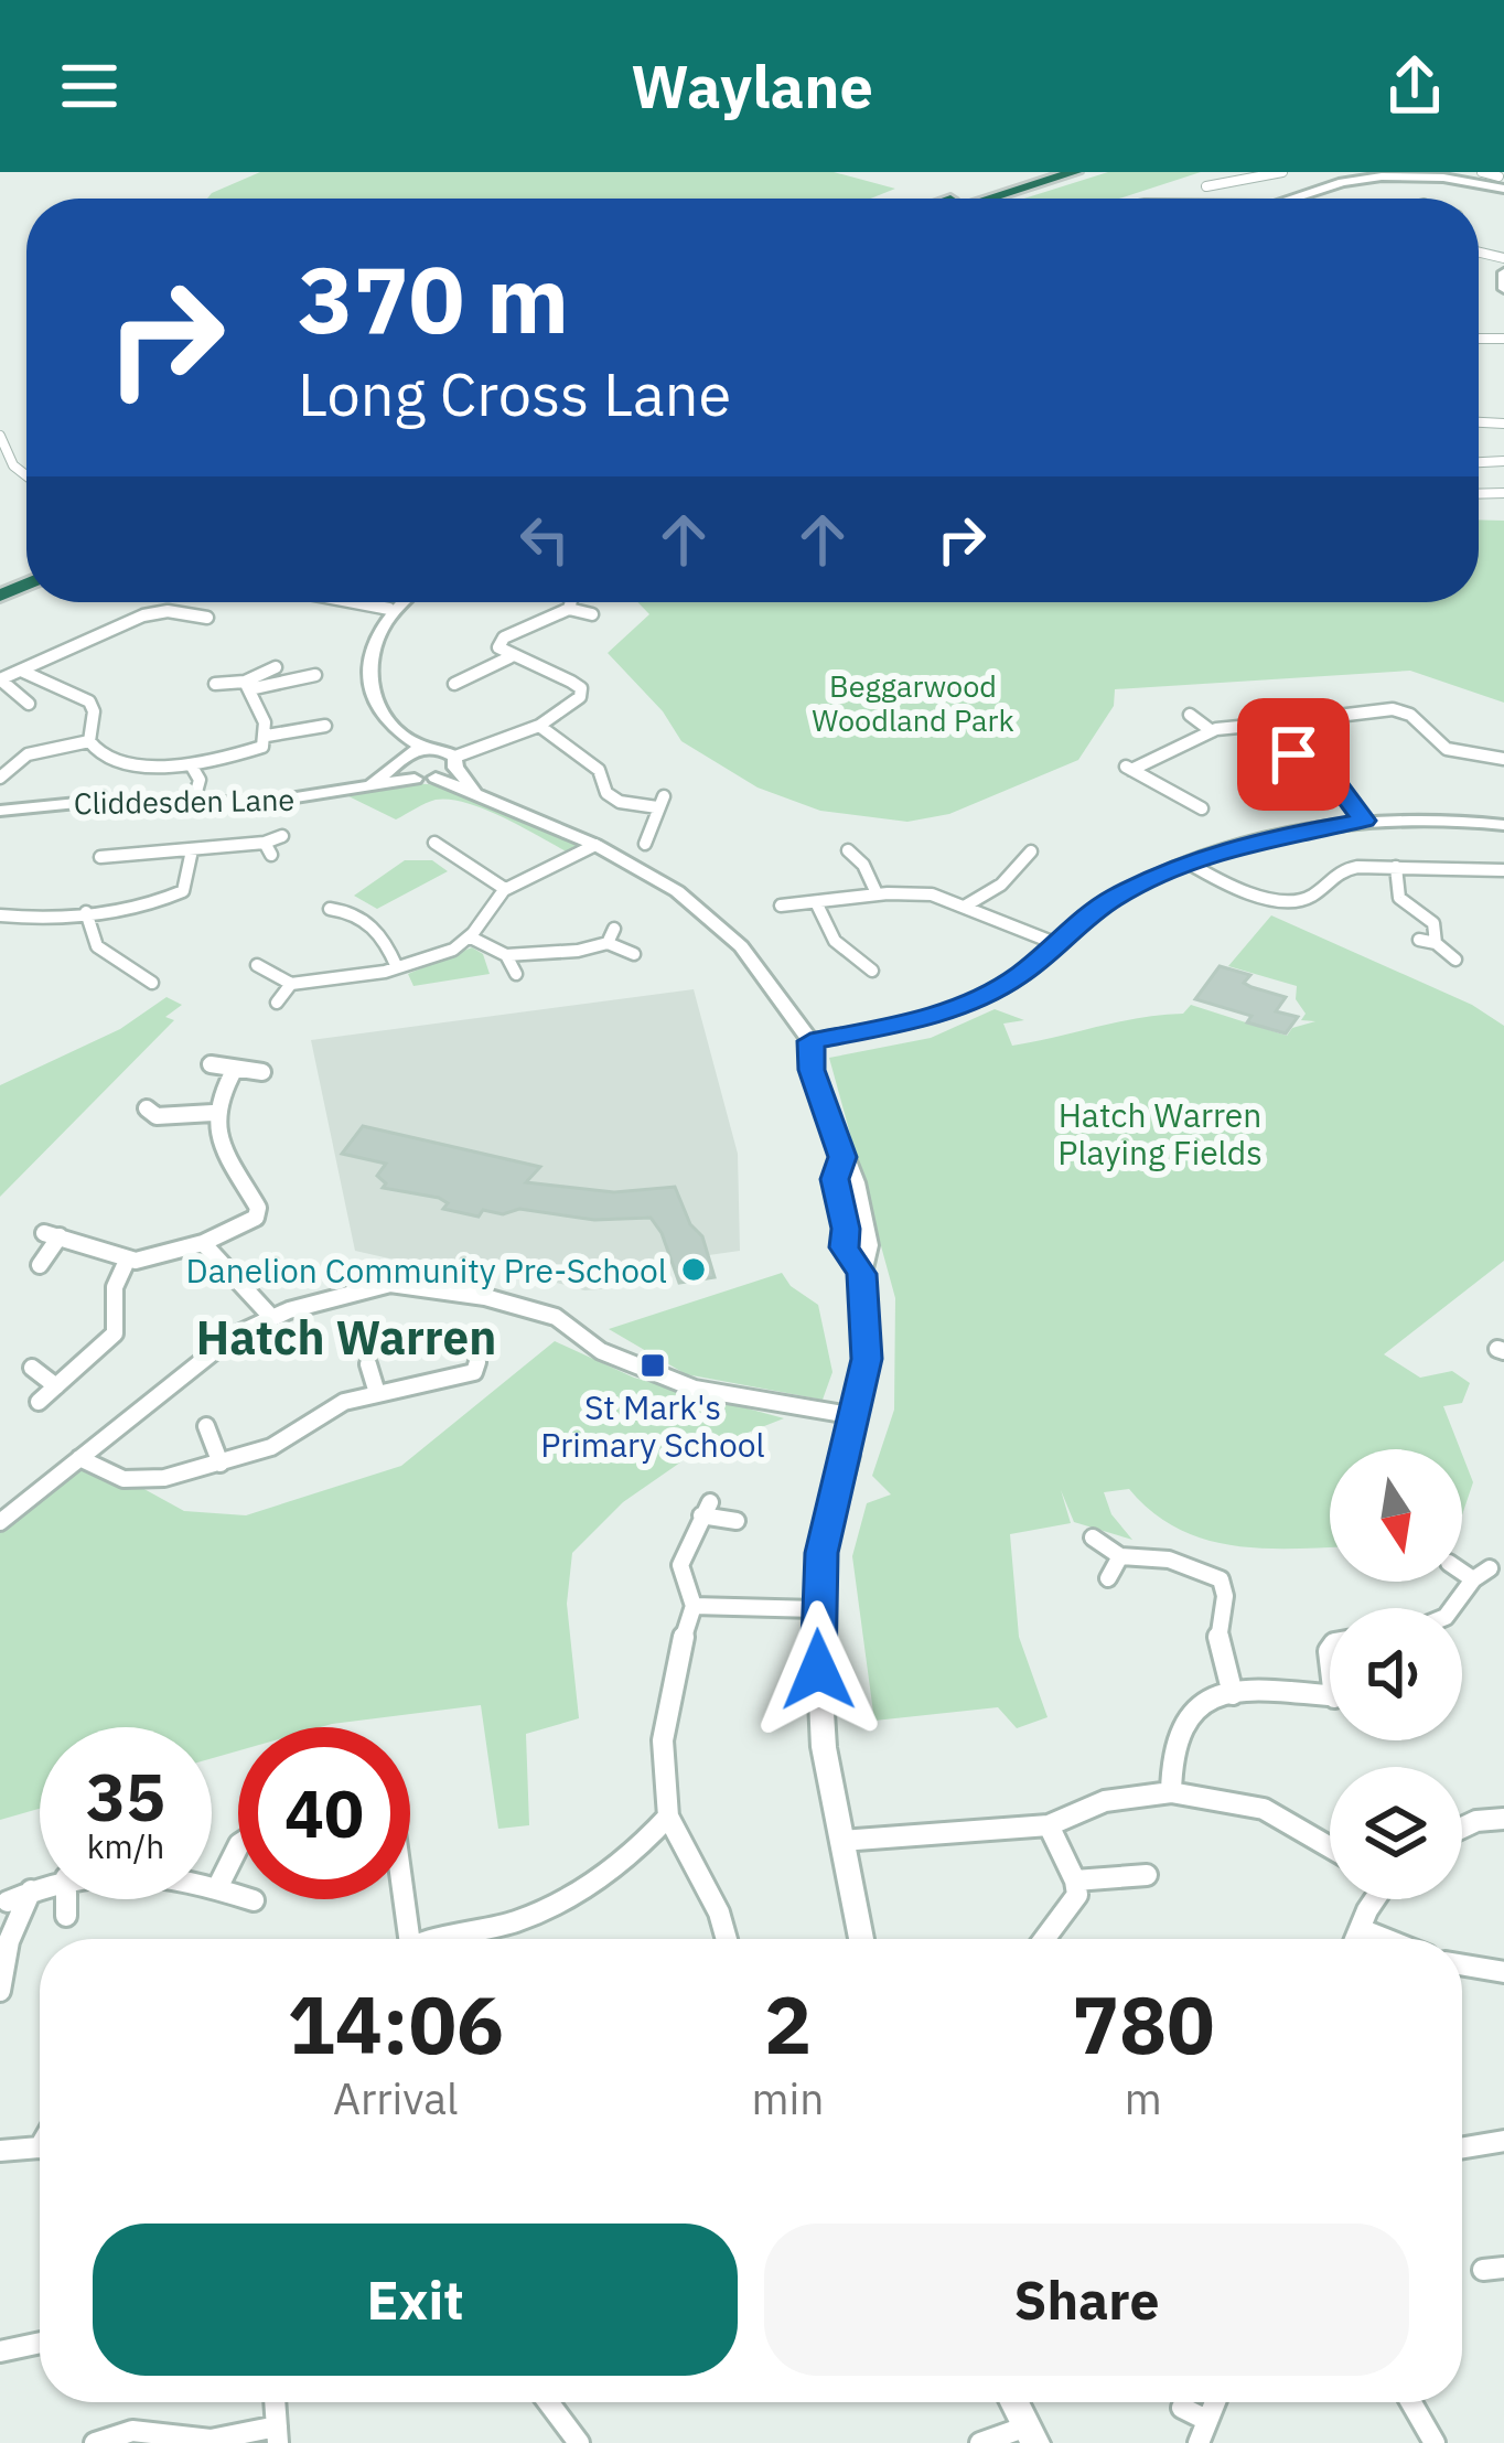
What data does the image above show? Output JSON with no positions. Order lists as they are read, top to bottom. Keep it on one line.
{"streets":{"street":["Cliddesden Lane"]},"districts":["Hatch Warren"],"parks":["Beggarwood Woodland Park","Hatch Warren Playing Fields"],"places":{"other":["Danelion Community Pre-School"],"transit":["St Mark's Primary School"]},"north":"bottom","page":{"header":"Waylane","turn":["370 m","Long Cross Lane"],"speed":"35 km/h","limit":"40","eta":["14:06","Arrival","2","min","780","m"],"buttons":["Exit","Share"]}}
